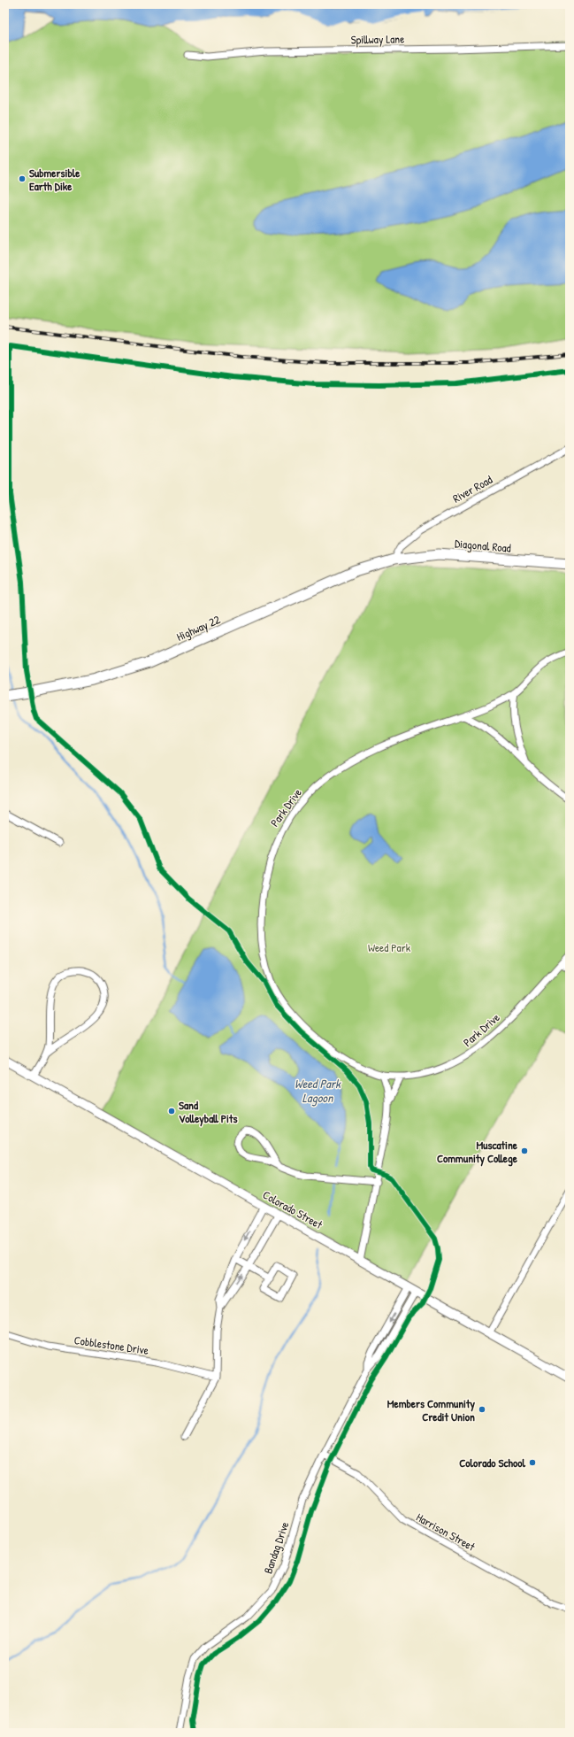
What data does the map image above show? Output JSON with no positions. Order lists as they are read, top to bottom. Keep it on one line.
{"streets":{"main road":["Diagonal Road","Highway 22"],"street":["Spillway Lane","River Road","Park Drive","Colorado Street","Cobblestone Drive","Harrison Street","Bandag Drive"]},"crossings":[["River Road","Diagonal Road"],["River Road","Highway 22"],["Diagonal Road","Highway 22"],["Colorado Street","Bandag Drive"],["Harrison Street","Bandag Drive"]],"water":["Weed Park Lagoon"],"parks":["Weed Park"],"places":["Submersible Earth Dike","Sand Volleyball Pits","Muscatine Community College","Members Community Credit Union","Colorado School"]}
